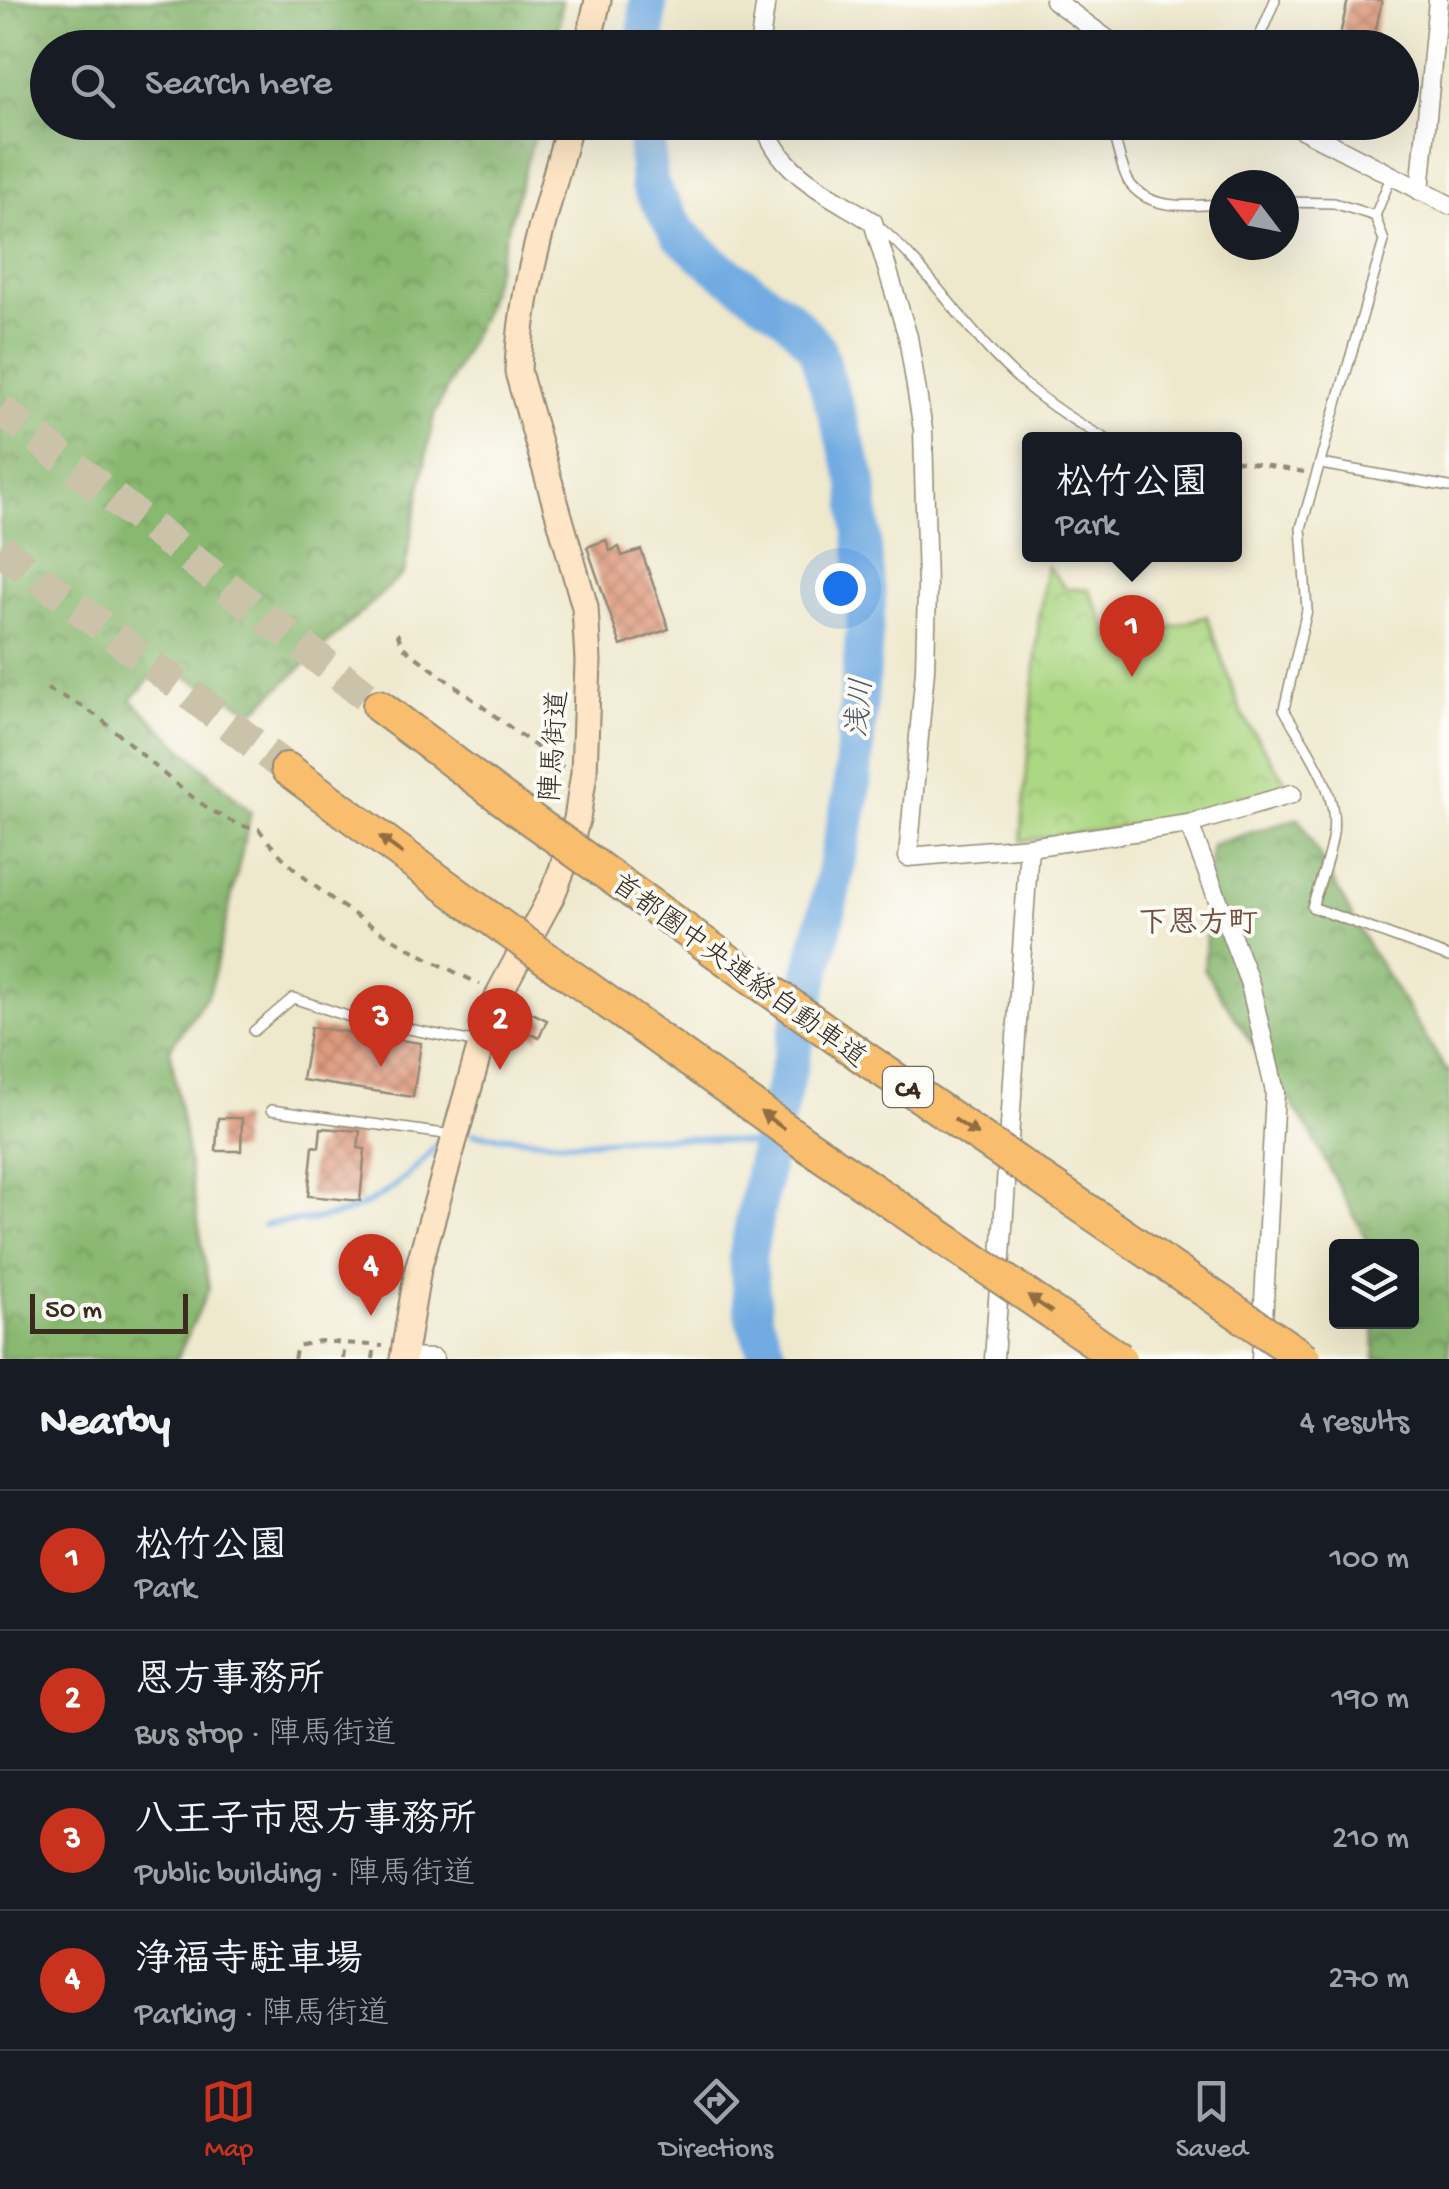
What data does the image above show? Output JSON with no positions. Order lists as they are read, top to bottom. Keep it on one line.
{"streets":{"highway":["首都圏中央連絡自動車道","C4"],"main road":["陣馬街道"]},"districts":["下恩方町"],"water":["浅川"],"scale_bar":"50 m","north":"top left","page":{"search":"Search here","popup":["松竹公園","Park"],"pins":["1","3","2","4"],"scale":"50 m","heading":["Nearby","4 results"],"list":[{"mark":"1","name":"松竹公園","note":"Park","value":"100 m"},{"mark":"2","name":"恩方事務所","note":"Bus stop · 陣馬街道","value":"190 m"},{"mark":"3","name":"八王子市恩方事務所","note":"Public building · 陣馬街道","value":"210 m"},{"mark":"4","name":"浄福寺駐車場","note":"Parking · 陣馬街道","value":"270 m"}],"nav":["Map","Directions","Saved"]}}
